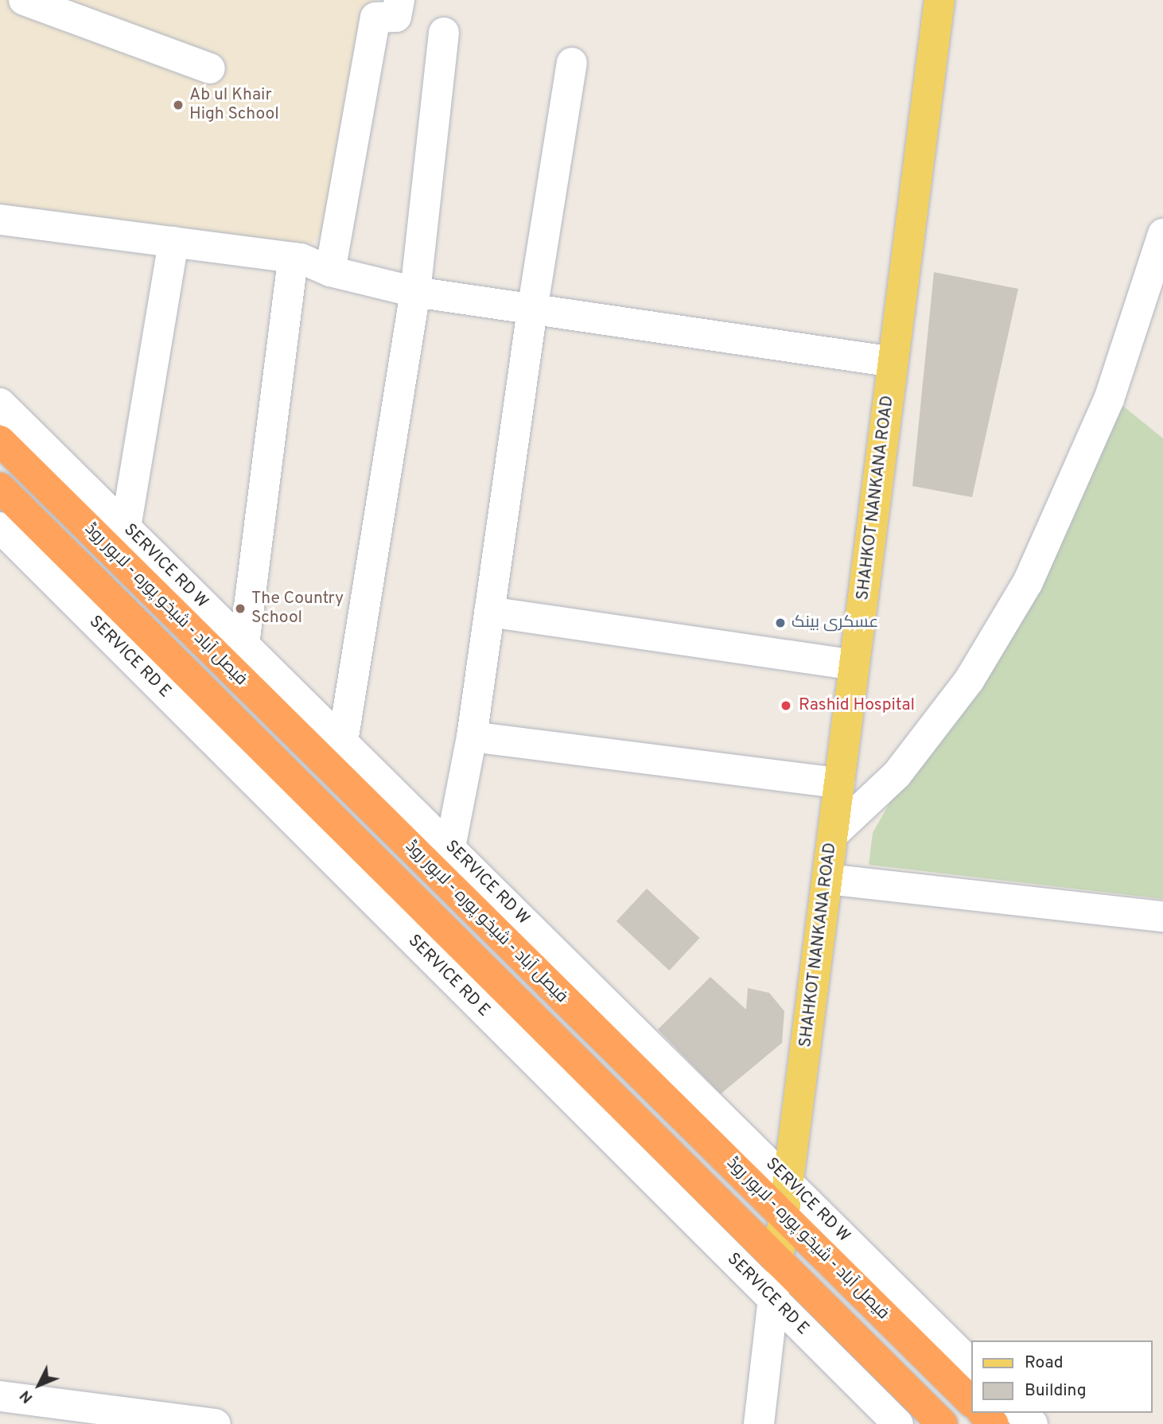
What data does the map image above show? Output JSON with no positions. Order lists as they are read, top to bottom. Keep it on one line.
{"streets":{"highway":["فیصل آباد - شیخو پورہ - لاہور روڈ"],"main road":["SHAHKOT NANKANA ROAD"],"street":["SERVICE RD W","SERVICE RD E"]},"crossings":[["SHAHKOT NANKANA ROAD","SERVICE RD W"],["SHAHKOT NANKANA ROAD","فیصل آباد - شیخو پورہ - لاہور روڈ"]],"places":["Ab ul Khair High School","The Country School","عسکری بینک","Rashid Hospital"],"legend":["Road","Building"],"north":"bottom left"}
